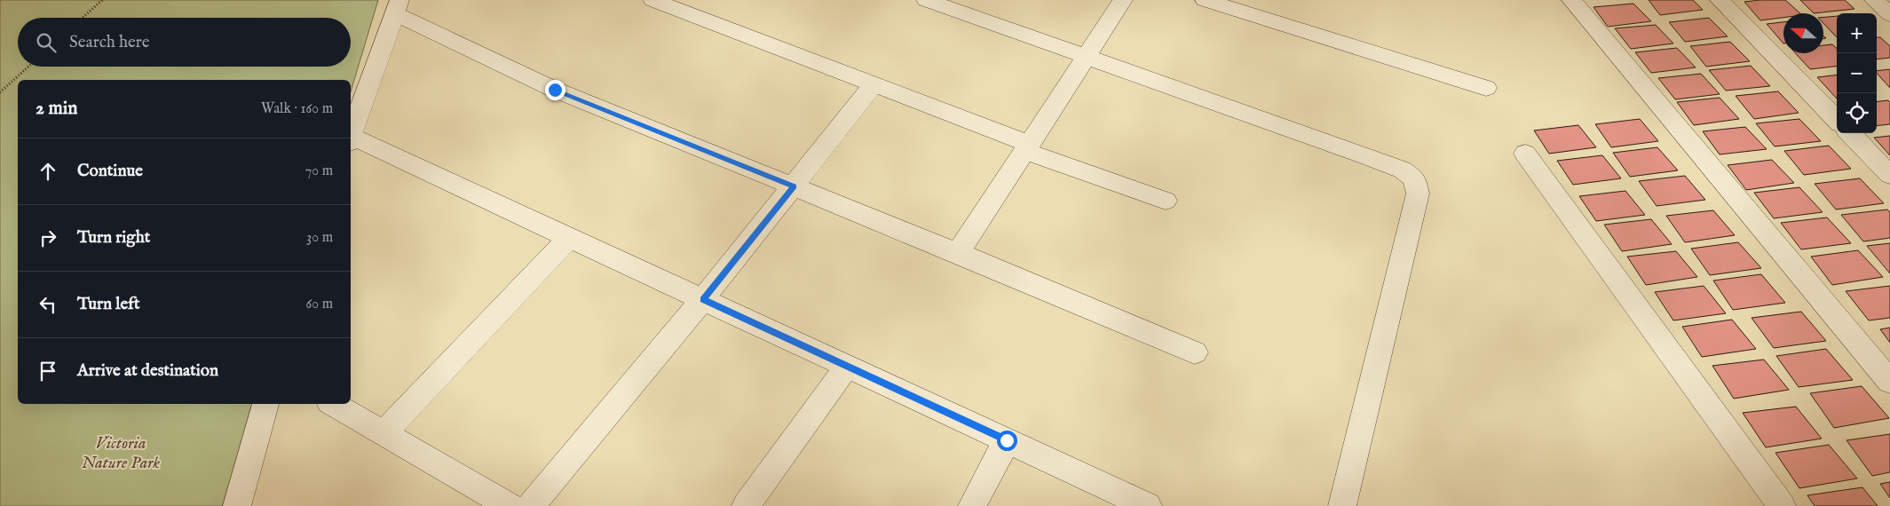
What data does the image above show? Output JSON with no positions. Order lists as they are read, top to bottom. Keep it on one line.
{"parks":["Victoria Nature Park"],"north":"left","page":{"map_buttons":["+","−"],"search":"Search here","heading":["2 min","Walk · 160 m"],"list":[["Continue","70 m"],["Turn right","30 m"],["Turn left","60 m"],"Arrive at destination"]}}
